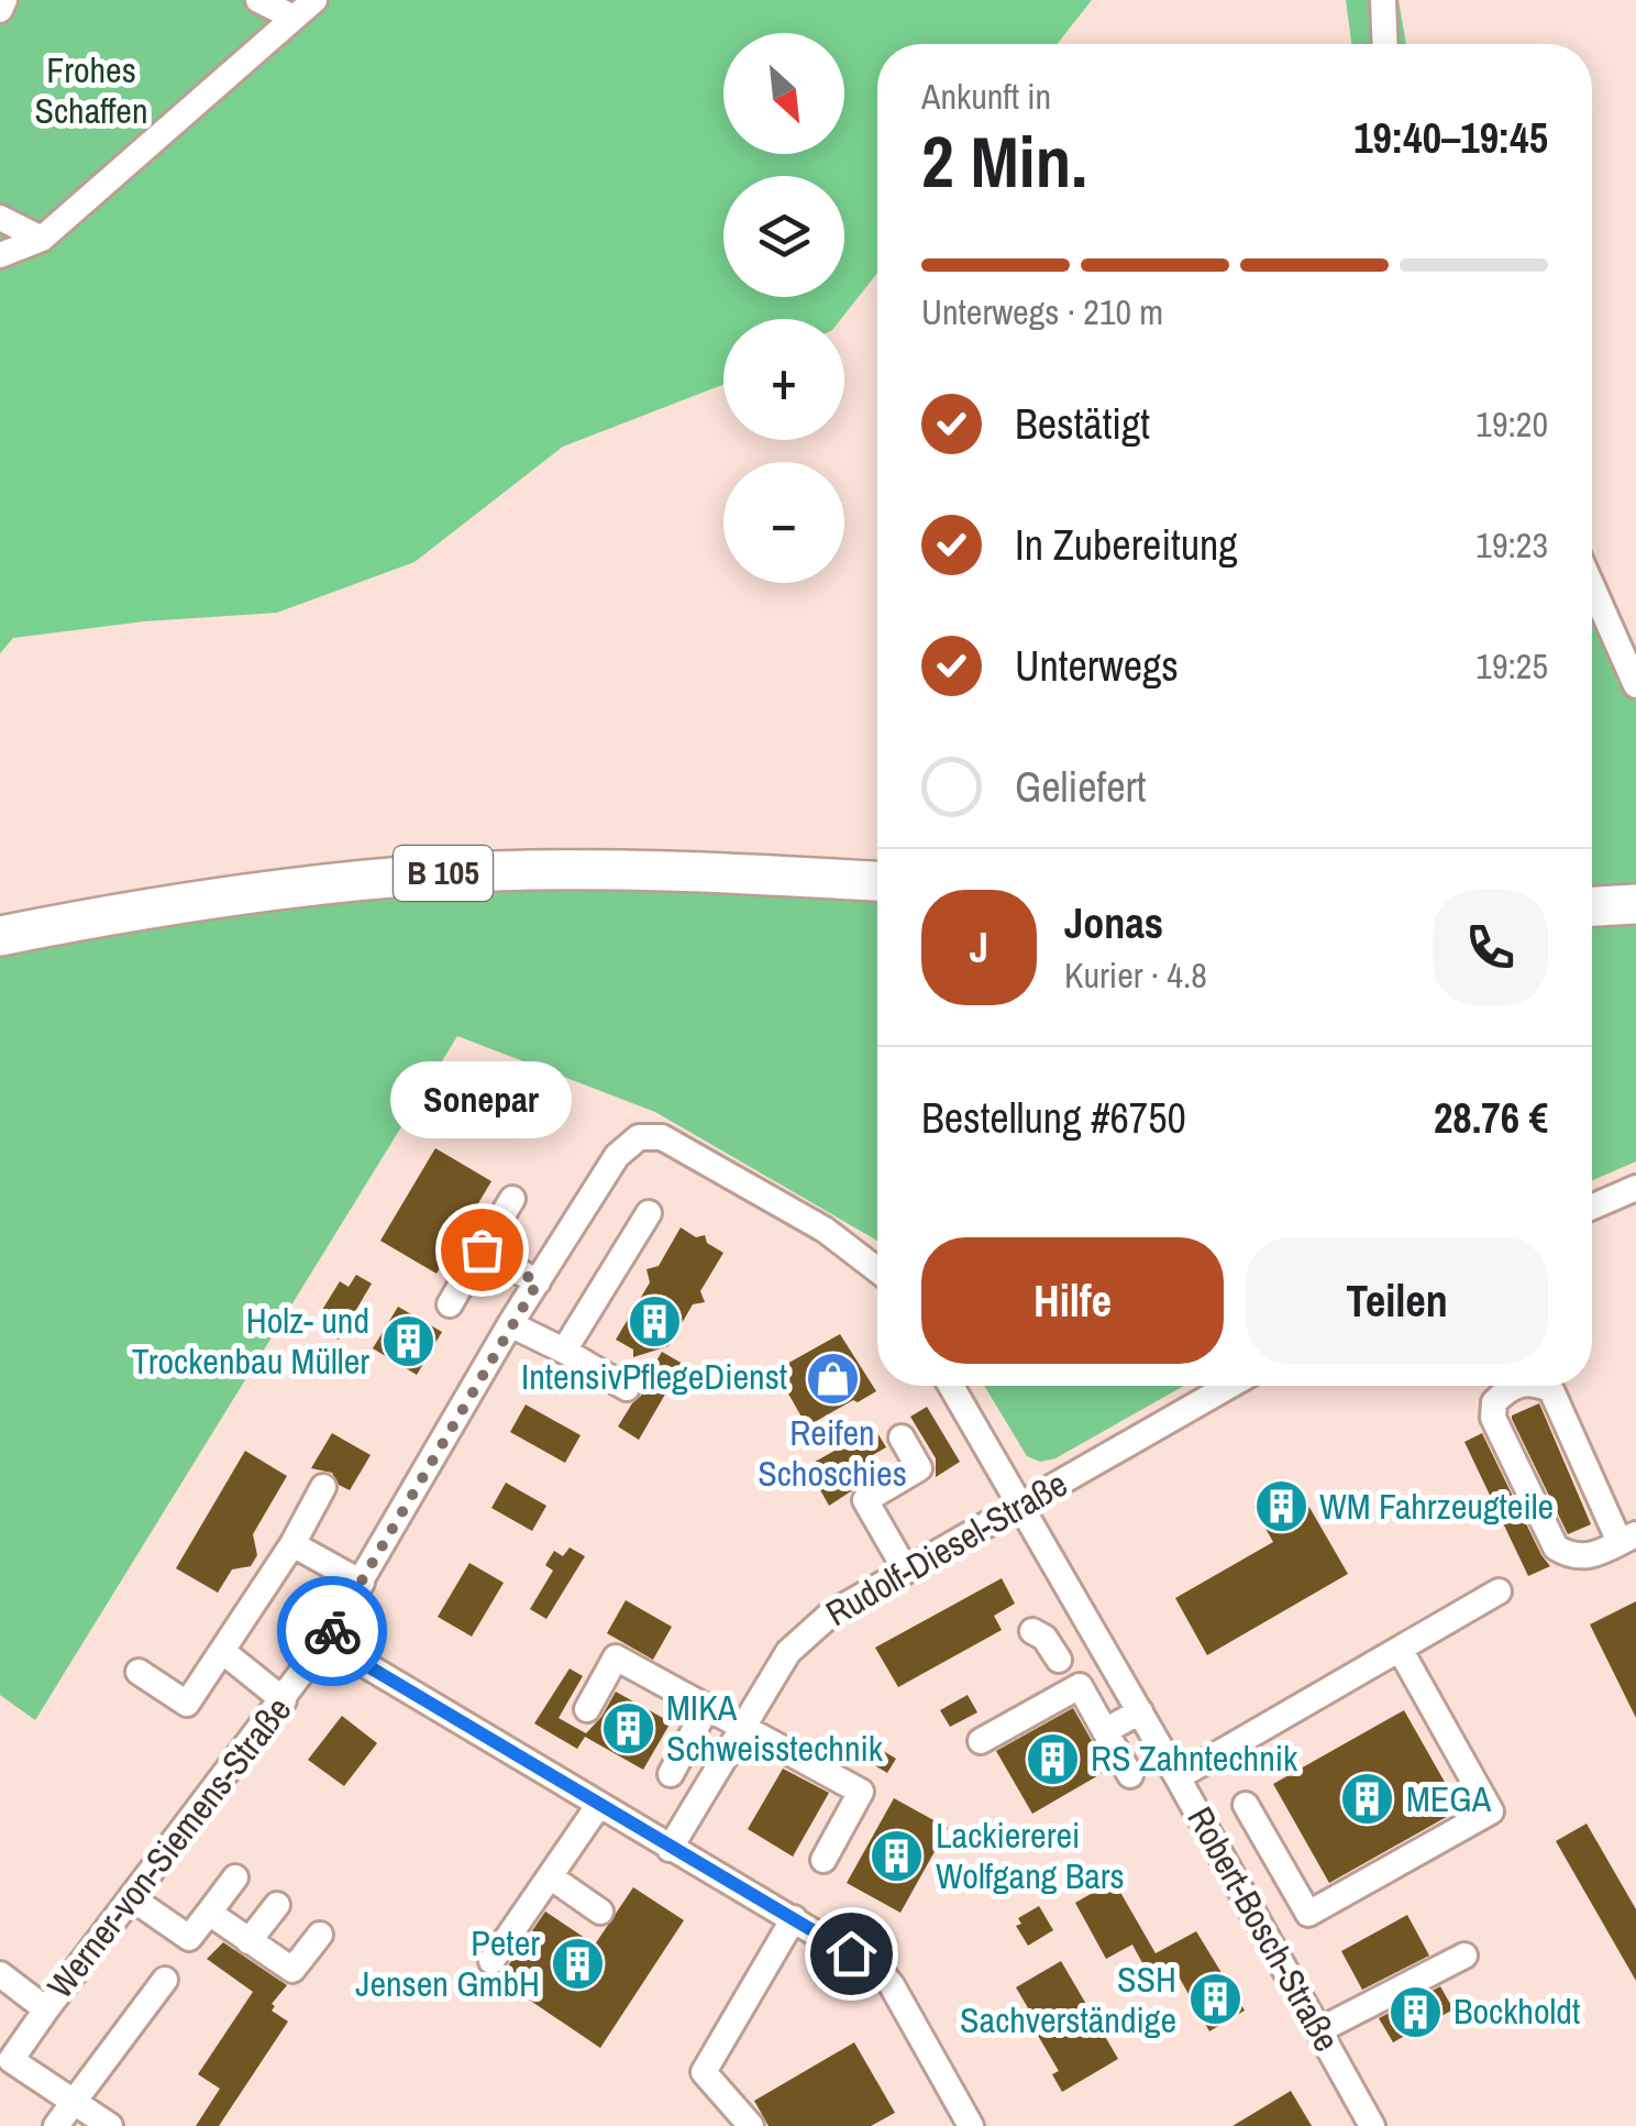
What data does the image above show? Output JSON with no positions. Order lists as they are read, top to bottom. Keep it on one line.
{"streets":{"highway":["B 105"],"street":["Rudolf-Diesel-Straße","Werner-von-Siemens-Straße","Robert-Bosch-Straße"]},"crossings":[["Rudolf-Diesel-Straße","Robert-Bosch-Straße"]],"parks":["Frohes Schaffen"],"places":{"other":["Sonepar"],"building":["IntensivPflegeDienst","Holz- und Trockenbau Müller","WM Fahrzeugteile","MIKA Schweisstechnik","RS Zahntechnik","MEGA","Lackiererei Wolfgang Bars","Peter Jensen GmbH","SSH Sachverständige","Bockholdt"],"shop":["Reifen Schoschies"]},"north":"bottom right","page":{"map_buttons":["+","−"],"heading":["2 Min.","Ankunft in","19:40–19:45"],"panel":["Jonas","Kurier · 4.8","Bestellung #6750","28.76 €"],"bar":"Unterwegs · 210 m","list":[["Bestätigt","19:20"],["In Zubereitung","19:23"],["Unterwegs","19:25"],"Geliefert"],"round":"J","bubble":"Sonepar","buttons":["Hilfe","Teilen"]}}
